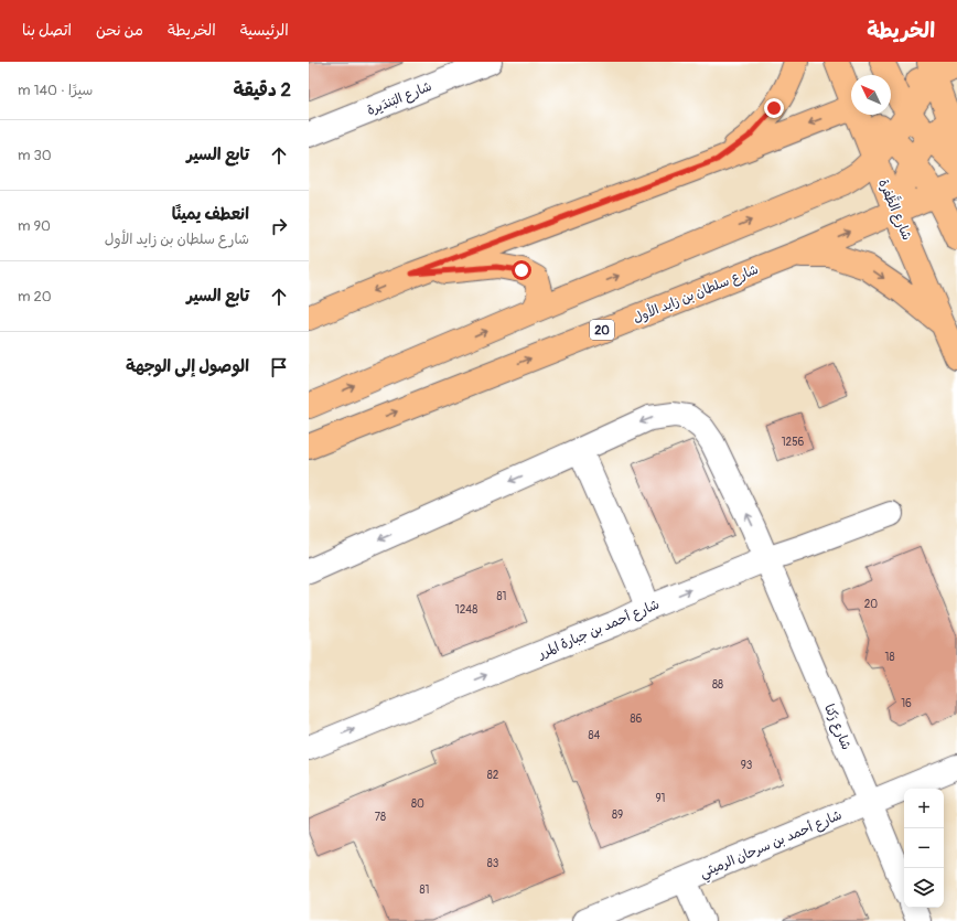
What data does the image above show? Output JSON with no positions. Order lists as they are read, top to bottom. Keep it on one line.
{"streets":{"main road":["شارع الظَّفرة","شارع سلطان بن زايد الأول","20"],"street":["شارع البَندَيرة","شارع أحمد بن جبارة المرر","شارع رَكنا","شارع أحمد بن سرحان الرميثي"]},"crossings":[["شارع الظَّفرة","شارع سلطان بن زايد الأول"],["شارع أحمد بن جبارة المرر","شارع رَكنا"],["شارع رَكنا","شارع أحمد بن سرحان الرميثي"]],"one_way":["شارع أحمد بن جبارة المرر"],"house_numbers":["1256","81","20","1248","18","88","16","86","84","93","82","91","80","89","78","83","81"],"north":"top left","page":{"header":"الخريطة","nav":["الرئيسية","الخريطة","من نحن","اتصل بنا"],"heading":["2 دقيقة","سيرًا · 140 m"],"list":[["تابع السير","30 m"],["انعطف يمينًا","شارع سلطان بن زايد الأول","90 m"],["تابع السير","20 m"],"الوصول إلى الوجهة"],"map_buttons":["+","−"]}}
